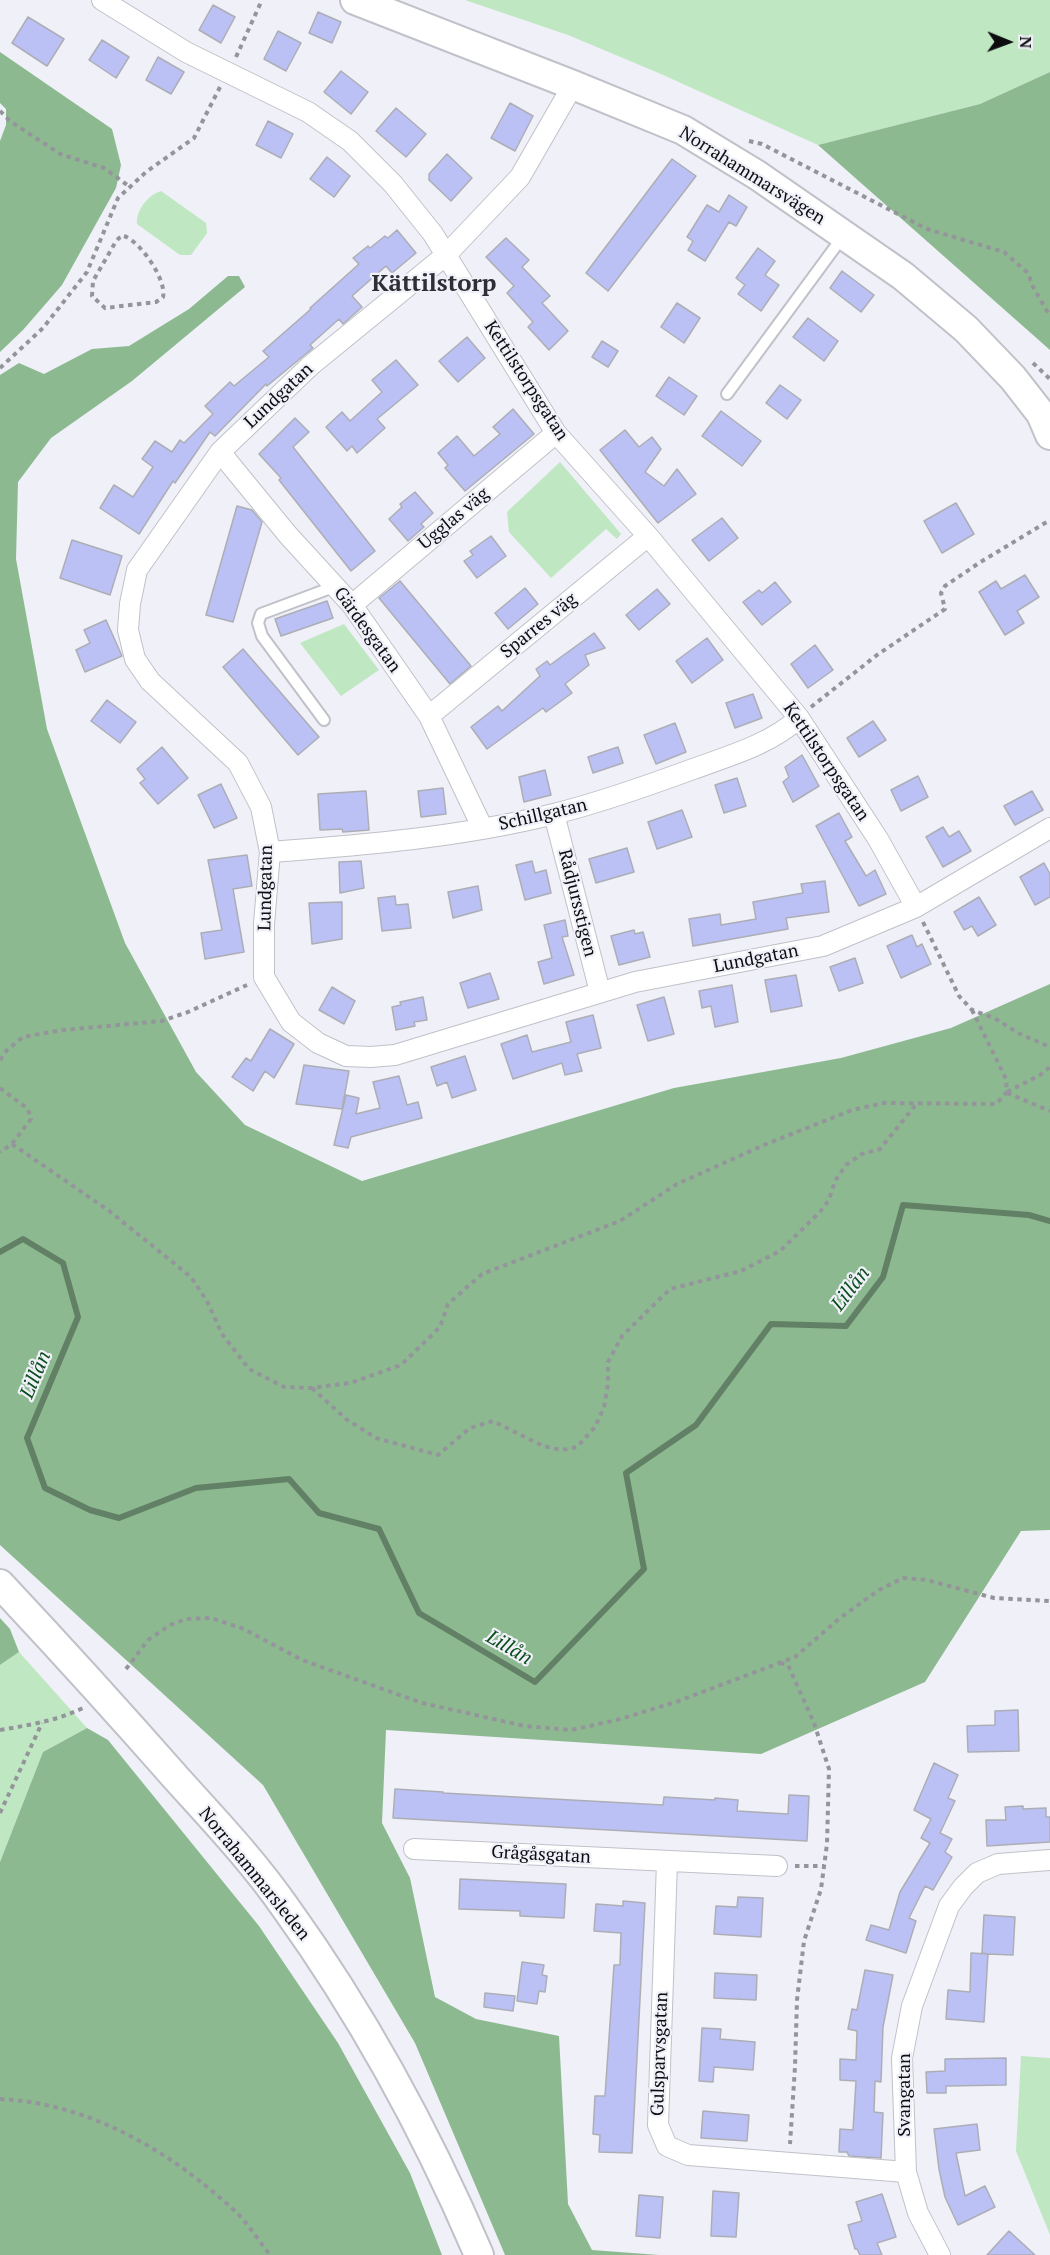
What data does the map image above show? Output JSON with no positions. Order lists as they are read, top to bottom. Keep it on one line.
{"streets":{"street":["Norrahammarsvägen","Kettilstorpsgatan","Lundgatan","Ugglas väg","Sparres väg","Gärdesgatan","Schillgatan","Rådjursstigen","Grågåsgatan","Norrahammarsleden","Gulsparvsgatan","Svangatan"]},"crossings":[["Norrahammarsvägen","Lundgatan"],["Kettilstorpsgatan","Lundgatan"],["Kettilstorpsgatan","Ugglas väg"],["Kettilstorpsgatan","Sparres väg"],["Kettilstorpsgatan","Schillgatan"],["Lundgatan","Gärdesgatan"],["Lundgatan","Schillgatan"],["Lundgatan","Rådjursstigen"],["Ugglas väg","Gärdesgatan"],["Sparres väg","Gärdesgatan"],["Gärdesgatan","Schillgatan"],["Schillgatan","Rådjursstigen"],["Grågåsgatan","Gulsparvsgatan"],["Gulsparvsgatan","Svangatan"]],"districts":["Kättilstorp"],"water":["Lillån"],"north":"right"}
